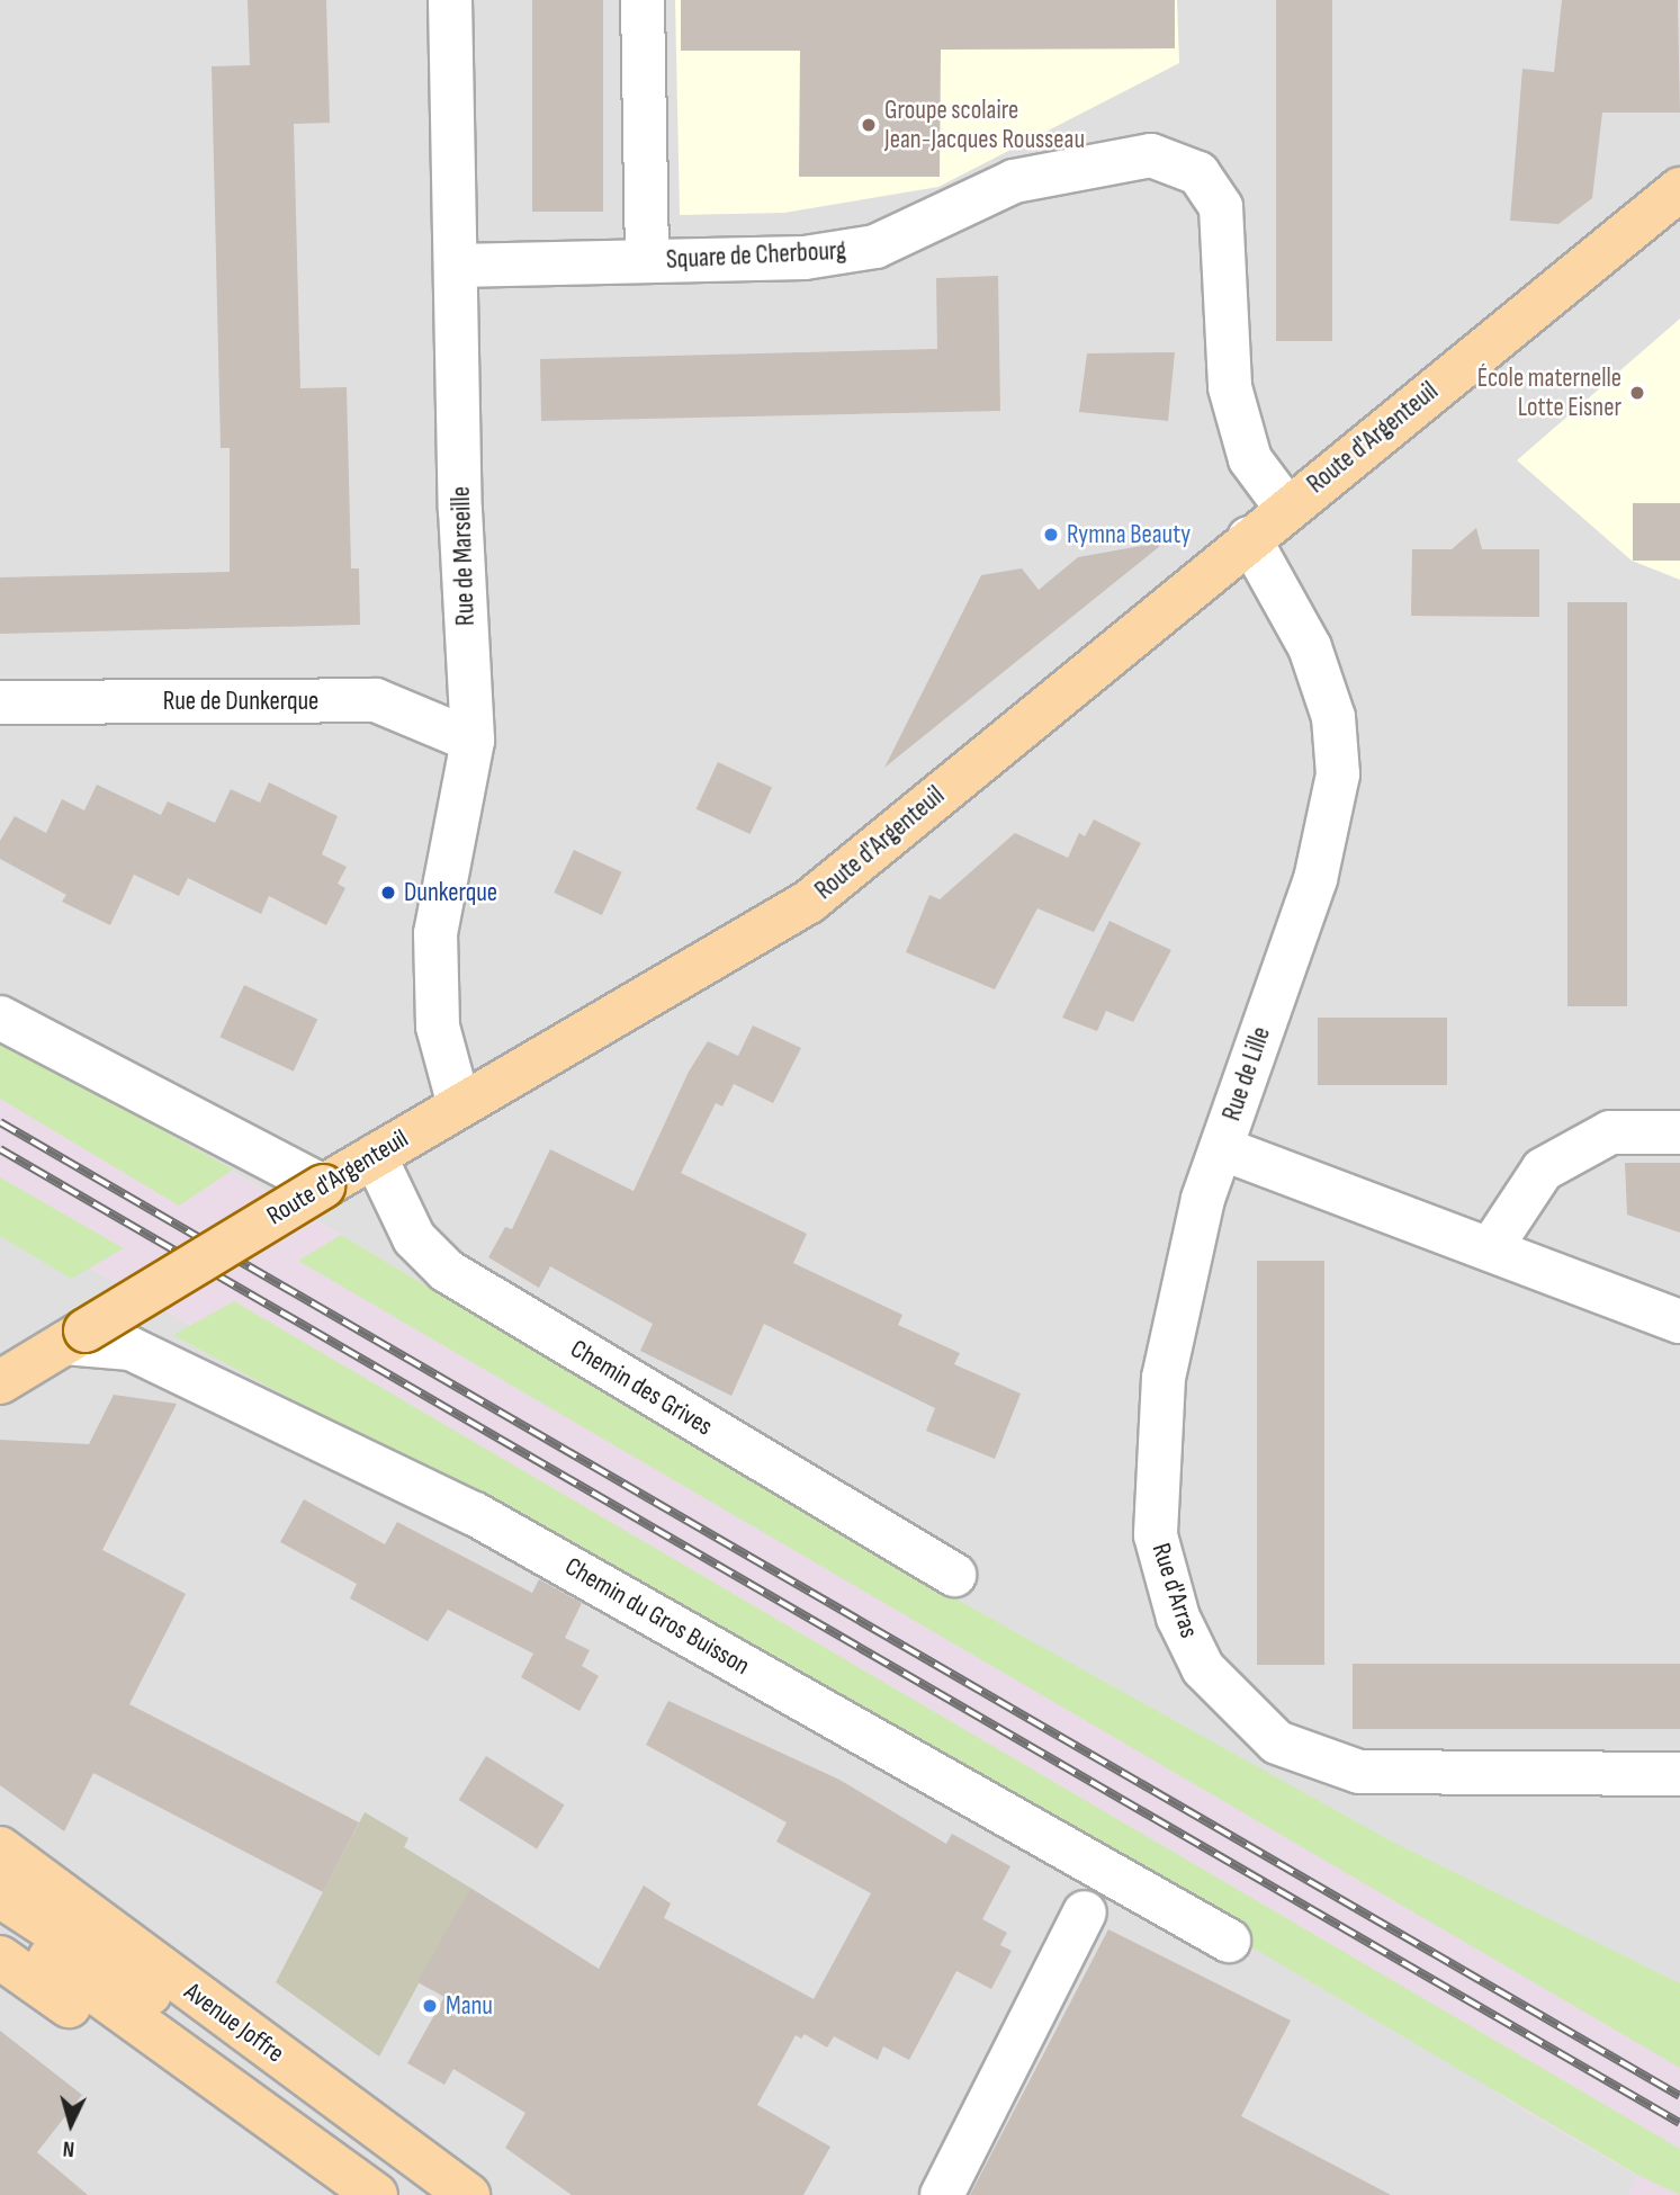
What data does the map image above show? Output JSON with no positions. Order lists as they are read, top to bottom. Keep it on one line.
{"streets":{"main road":["Route d'Argenteuil","Avenue Joffre"],"street":["Square de Cherbourg","Rue de Marseille","Rue de Dunkerque","Rue de Lille","Chemin des Grives","Rue d'Arras","Chemin du Gros Buisson"]},"crossings":[["Square de Cherbourg","Route d'Argenteuil"],["Square de Cherbourg","Rue de Marseille"],["Route d'Argenteuil","Rue de Marseille"],["Route d'Argenteuil","Rue de Lille"],["Route d'Argenteuil","Chemin des Grives"],["Route d'Argenteuil","Chemin du Gros Buisson"],["Rue de Marseille","Rue de Dunkerque"],["Rue de Lille","Rue d'Arras"]],"places":["Groupe scolaire Jean-Jacques Rousseau","École maternelle Lotte Eisner","Rymna Beauty","Dunkerque","Manu"],"north":"bottom"}
